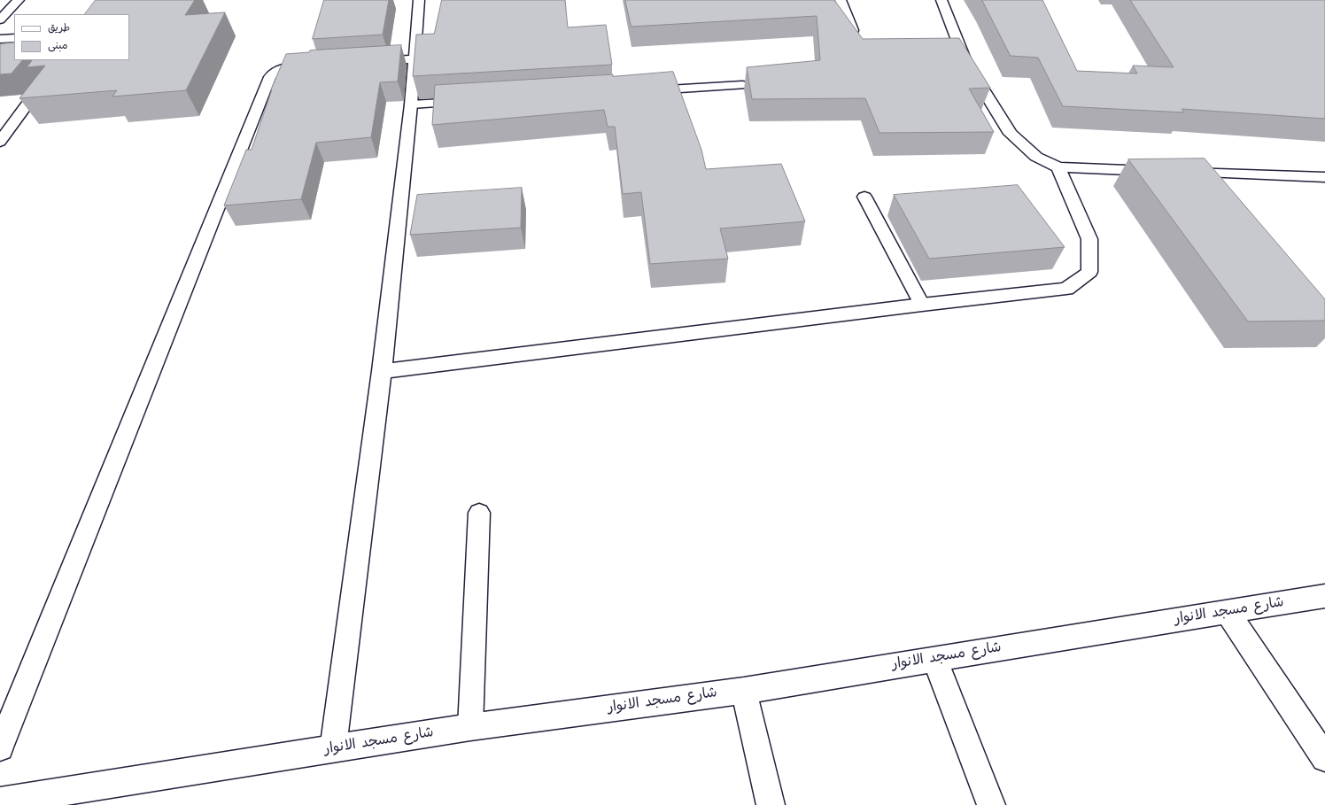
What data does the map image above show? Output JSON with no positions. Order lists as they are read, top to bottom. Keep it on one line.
{"streets":{"street":["شارع مسجد الانوار"]},"legend":["طريق","مبنى"]}
